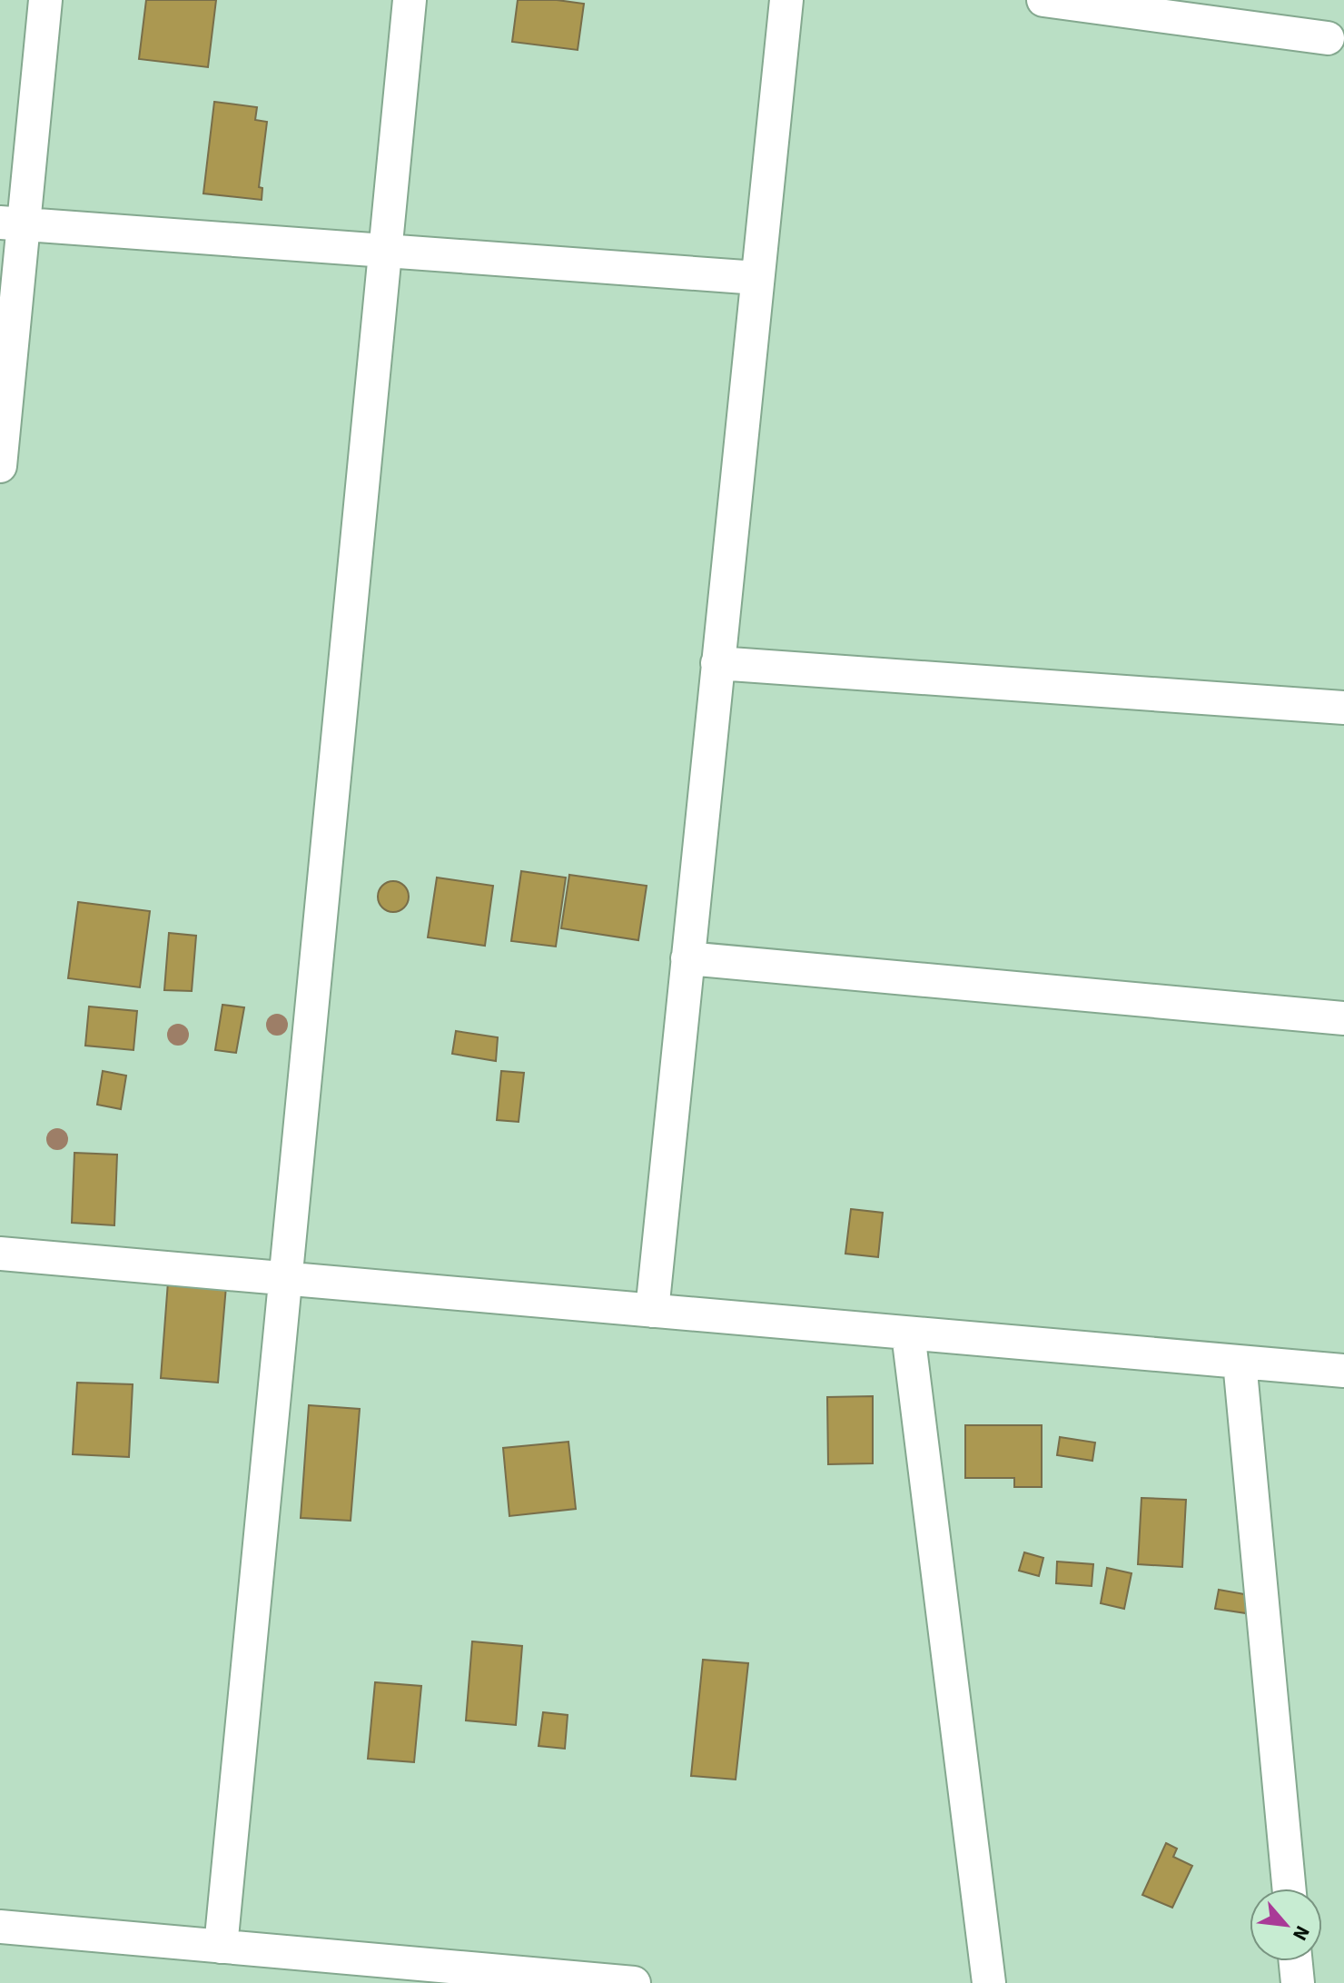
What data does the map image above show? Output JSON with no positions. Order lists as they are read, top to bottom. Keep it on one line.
{"north":"bottom right"}
